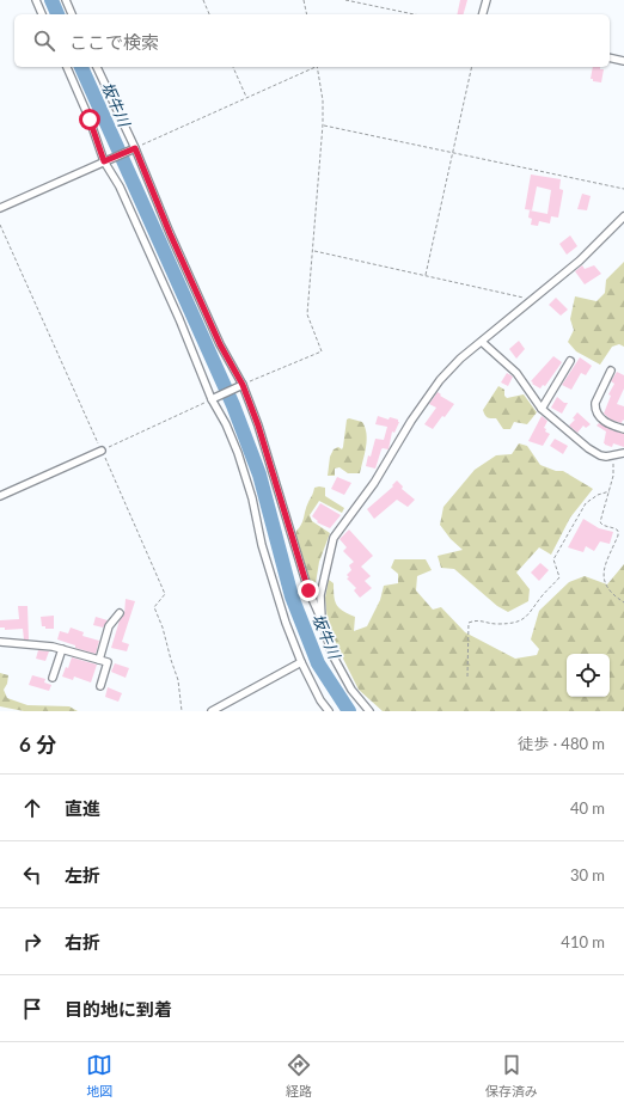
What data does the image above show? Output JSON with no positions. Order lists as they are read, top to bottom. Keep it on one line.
{"water":["坂牛川"],"page":{"search":"ここで検索","heading":["6 分","徒歩 · 480 m"],"list":[["直進","40 m"],["左折","30 m"],["右折","410 m"],"目的地に到着"],"nav":["地図","経路","保存済み"]}}
